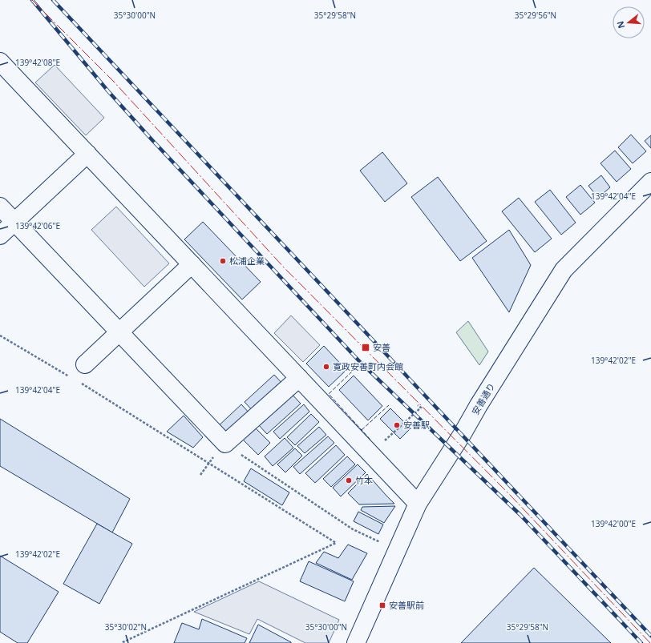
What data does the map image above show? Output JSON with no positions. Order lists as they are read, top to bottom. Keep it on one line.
{"streets":{"street":["安善通り"]},"places":{"other":["松浦企業","寛政安善町内会館","安善駅","竹本"],"transit":["安善","安善駅前"]},"north":"left","coordinates":["35°30'00\"N","35°29'58\"N","35°29'56\"N","139°42'08\"E","139°42'04\"E","139°42'06\"E","139°42'02\"E","139°42'00\"E","35°30'02\"N"]}
